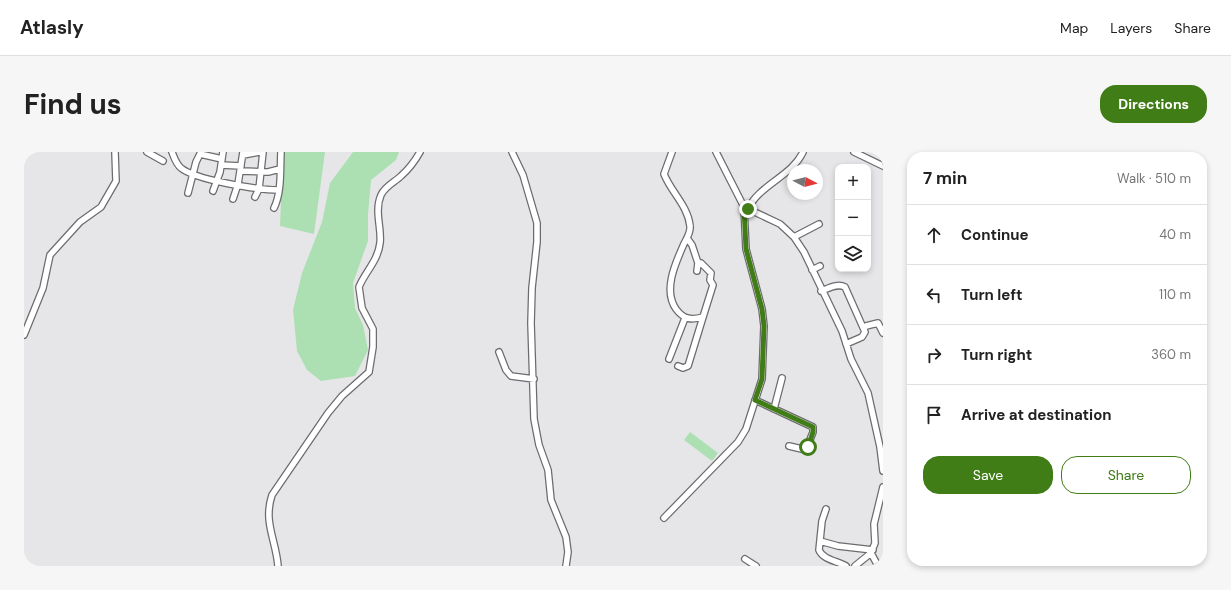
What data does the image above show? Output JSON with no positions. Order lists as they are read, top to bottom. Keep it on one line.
{"north":"right","page":{"header":"Atlasly","nav":["Map","Layers","Share"],"buttons":["Directions",["Save","Share"]],"title":"Find us","heading":["7 min","Walk · 510 m"],"map_buttons":["+","−"],"list":[["Continue","40 m"],["Turn left","110 m"],["Turn right","360 m"],"Arrive at destination"]}}
